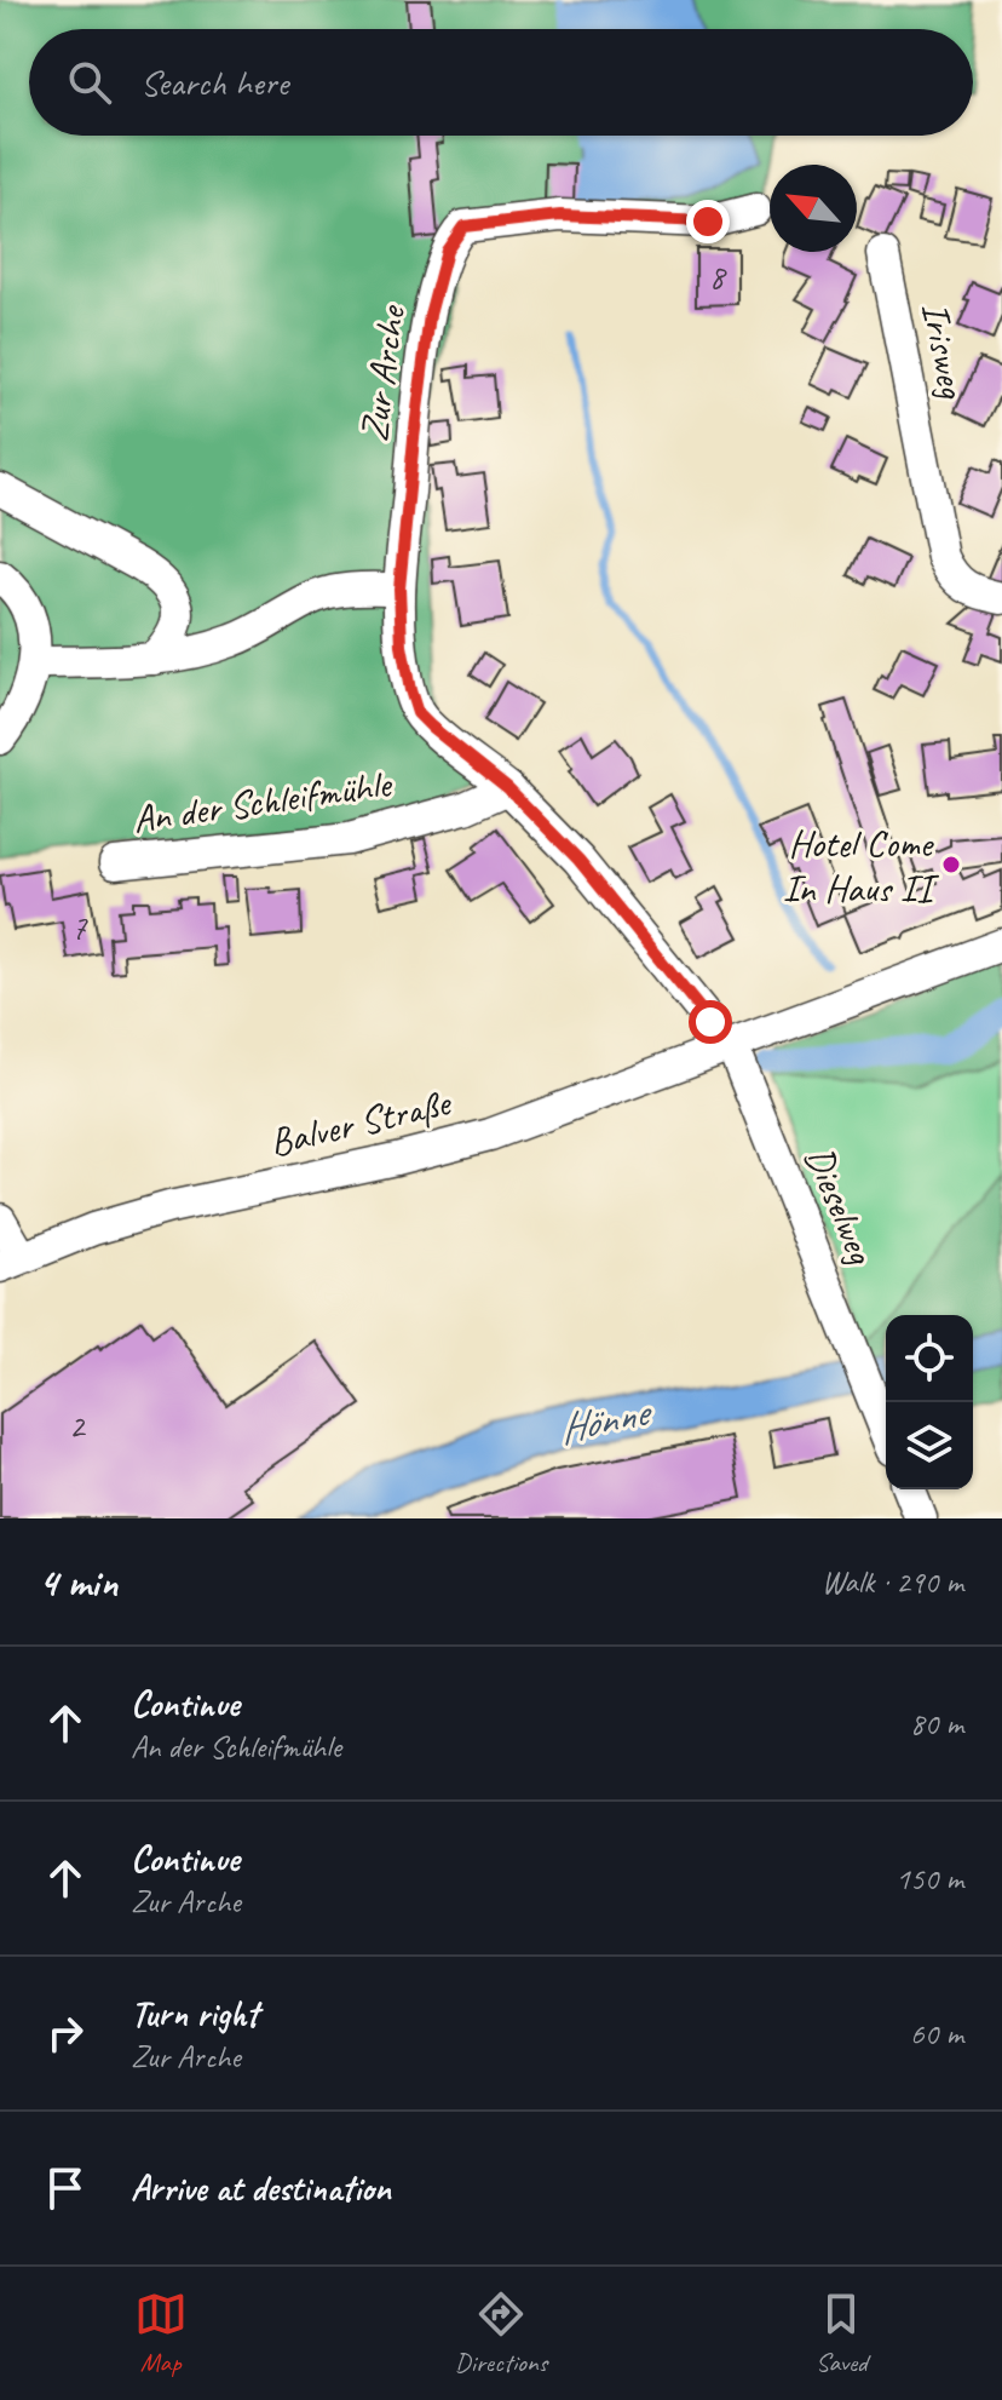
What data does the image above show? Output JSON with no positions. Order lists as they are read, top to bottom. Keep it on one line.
{"streets":{"street":["Irisweg","Zur Arche","An der Schleifmühle","Balver Straße","Dieselweg"]},"crossings":[["Zur Arche","An der Schleifmühle"],["Balver Straße","Dieselweg"]],"water":["Hönne"],"places":["Hotel Come In Haus II"],"house_numbers":["8","7","2"],"north":"top left","page":{"search":"Search here","heading":["4 min","Walk · 290 m"],"list":[["Continue","An der Schleifmühle","80 m"],["Continue","Zur Arche","150 m"],["Turn right","Zur Arche","60 m"],"Arrive at destination"],"nav":["Map","Directions","Saved"]}}
